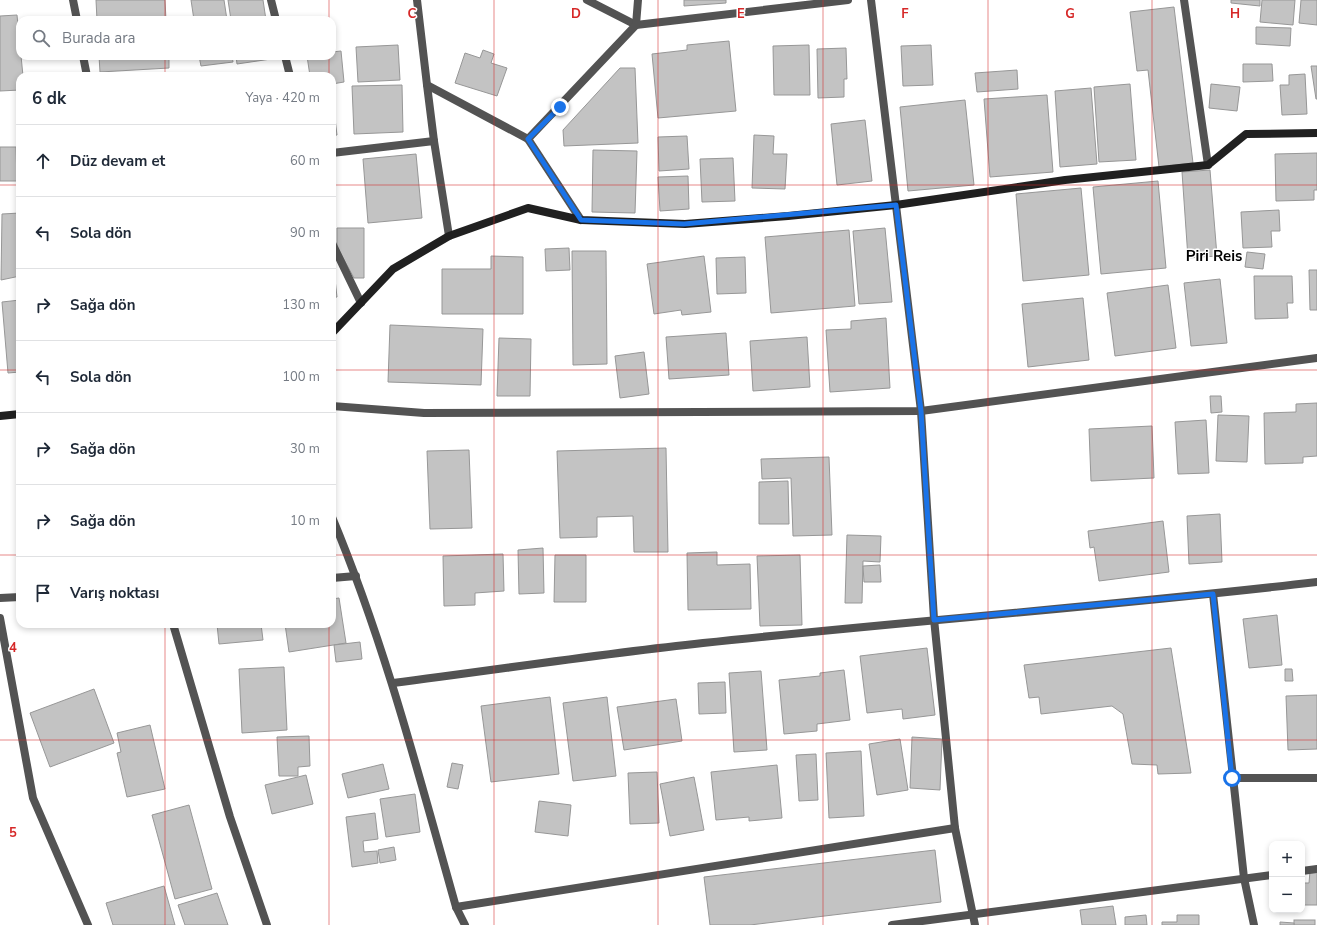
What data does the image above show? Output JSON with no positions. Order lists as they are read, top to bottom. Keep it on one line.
{"districts":["Piri Reis"],"page":{"search":"Burada ara","heading":["6 dk","Yaya · 420 m"],"list":[["Düz devam et","60 m"],["Sola dön","90 m"],["Sağa dön","130 m"],["Sola dön","100 m"],["Sağa dön","30 m"],["Sağa dön","10 m"],"Varış noktası"],"map_buttons":["+","−"]},"grid":{"columns":["C","D","E","F","G","H"],"rows":["4","5"]}}
